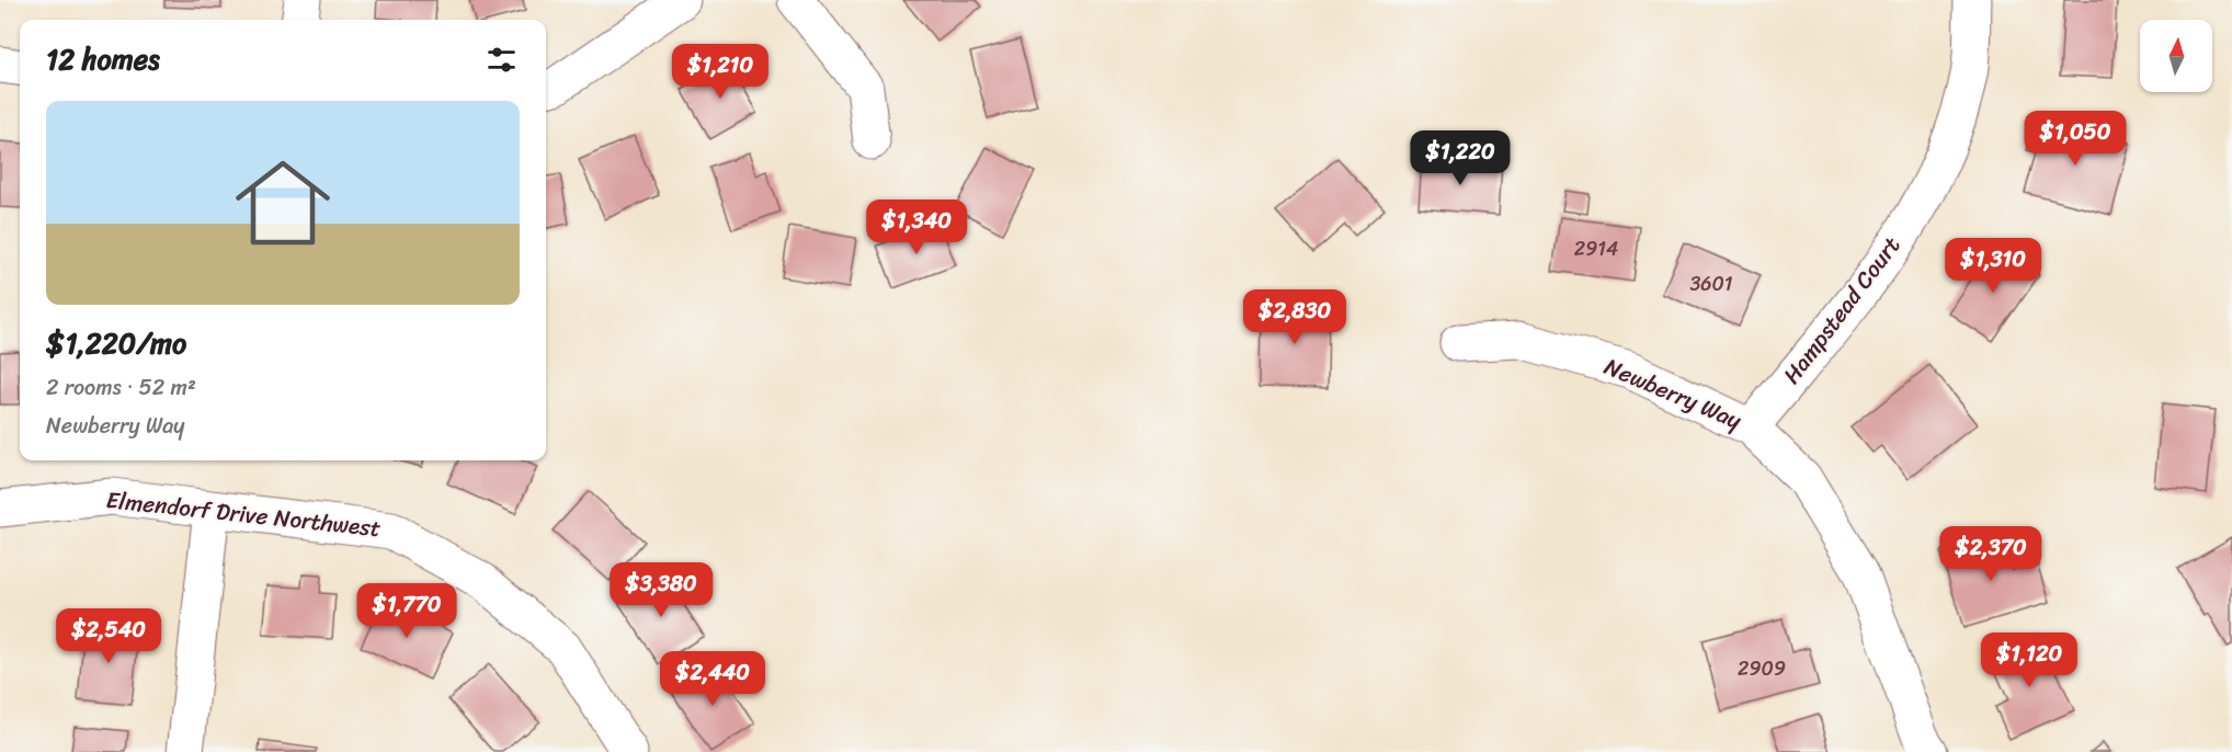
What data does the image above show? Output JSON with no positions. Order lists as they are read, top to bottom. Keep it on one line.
{"streets":{"street":["Hampstead Court","Newberry Way","Elmendorf Drive Northwest"]},"crossings":[["Hampstead Court","Newberry Way"]],"house_numbers":["2914","3601","2909"],"north":"top","page":{"heading":"12 homes","price":["$1,210","$1,050","$1,220","$1,340","$1,310","$2,830","$2,370","$3,380","$1,770","$2,540","$1,120","$2,440"],"list":[{"name":"$1,220/mo","note":"2 rooms · 52 m² · Newberry Way"}]}}
